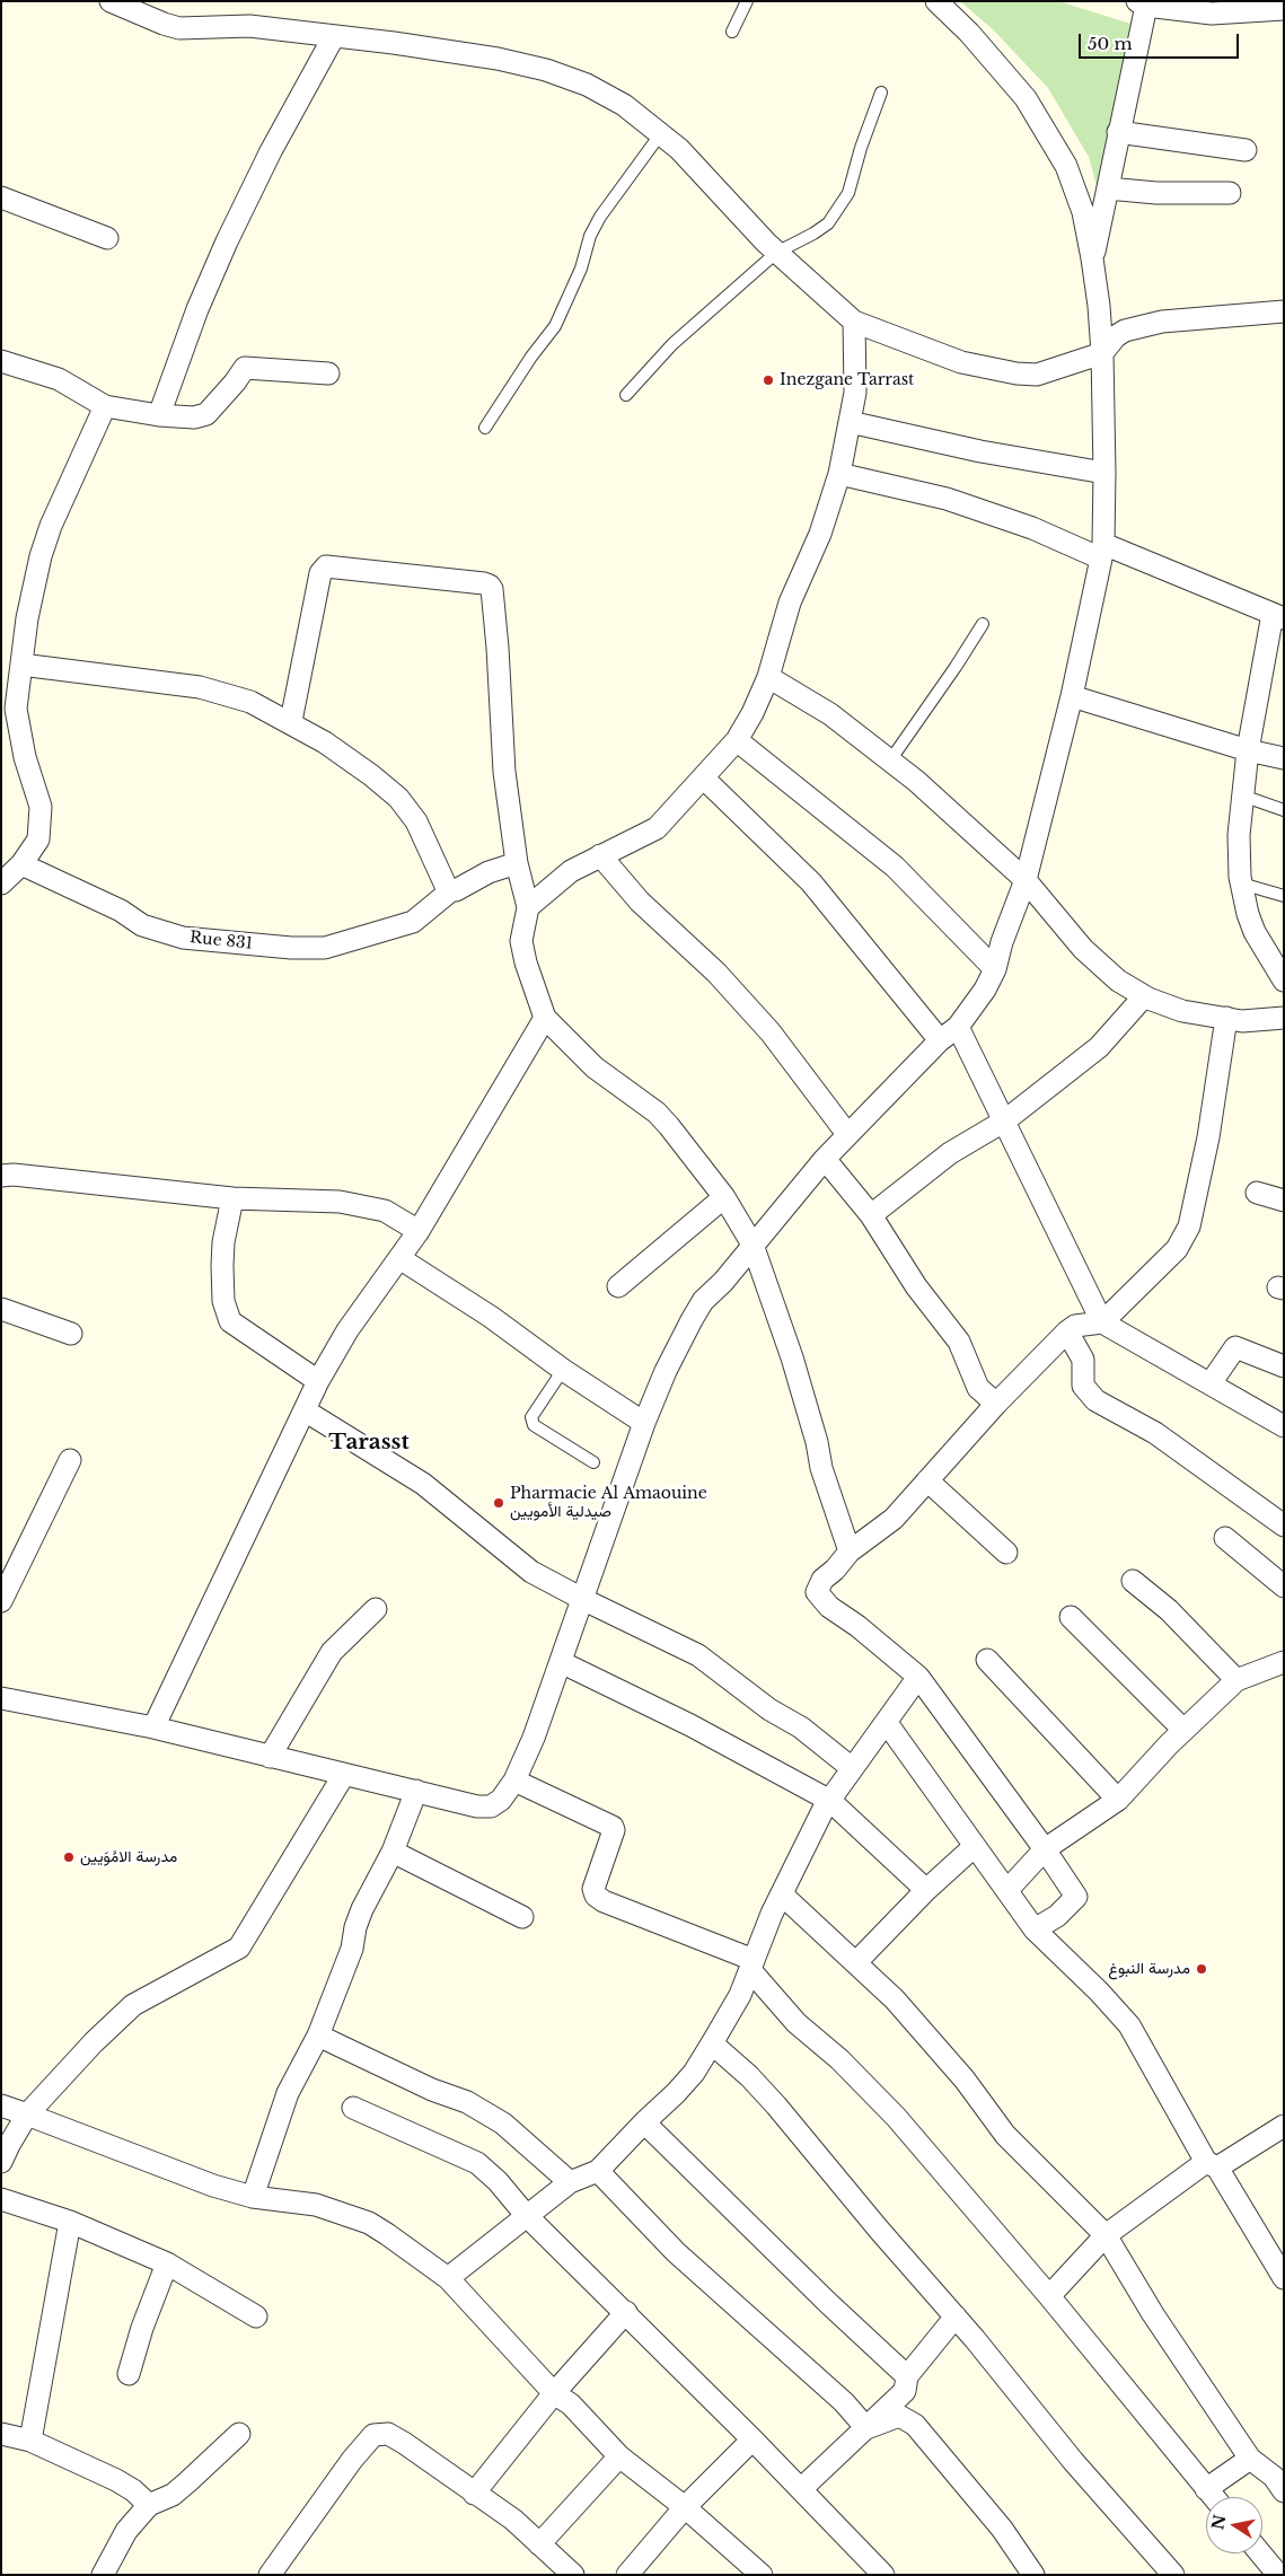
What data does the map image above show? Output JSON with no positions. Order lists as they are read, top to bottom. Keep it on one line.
{"streets":{"street":["Rue 831"]},"districts":["Tarasst"],"places":["Inezgane Tarrast","Pharmacie Al Amaouine صيدلية الأمويين","مدرسة الامُوَيين","مدرسة النبوغ"],"scale_bar":"50 m","north":"left"}
